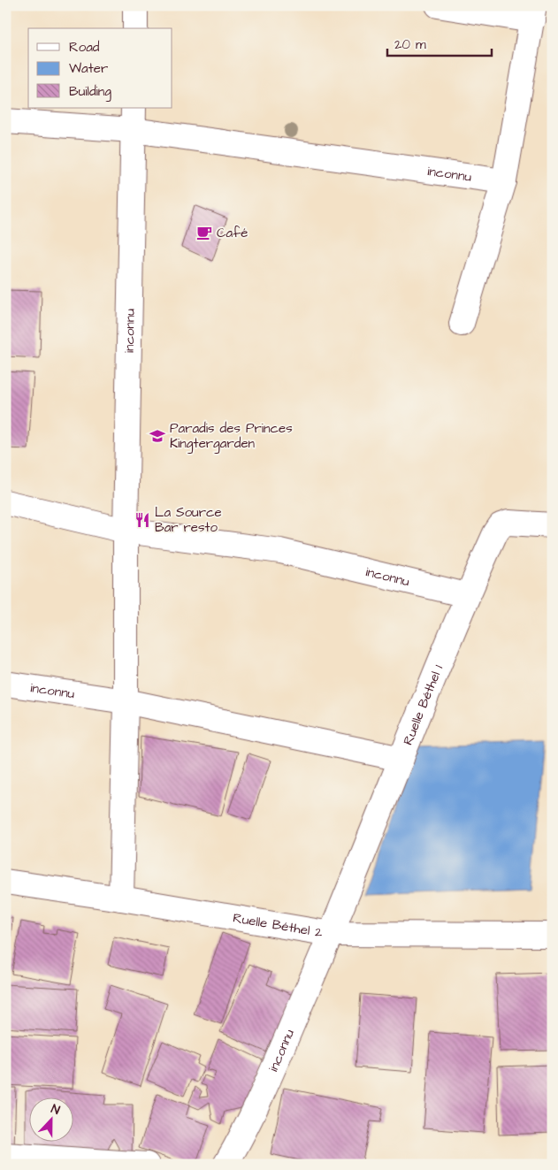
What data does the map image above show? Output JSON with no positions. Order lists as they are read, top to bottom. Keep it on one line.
{"streets":{"street":["inconnu","Ruelle Béthel 1","Ruelle Béthel 2"]},"crossings":[["inconnu","Ruelle Béthel 1"],["inconnu","Ruelle Béthel 2"],["Ruelle Béthel 1","Ruelle Béthel 2"]],"places":{"cafe":["Café"],"school or university":["Paradis des Princes Kingtergarden"],"restaurant":["La Source Bar resto"]},"legend":["Road","Water","Building"],"scale_bar":"20 m","north":"top"}
